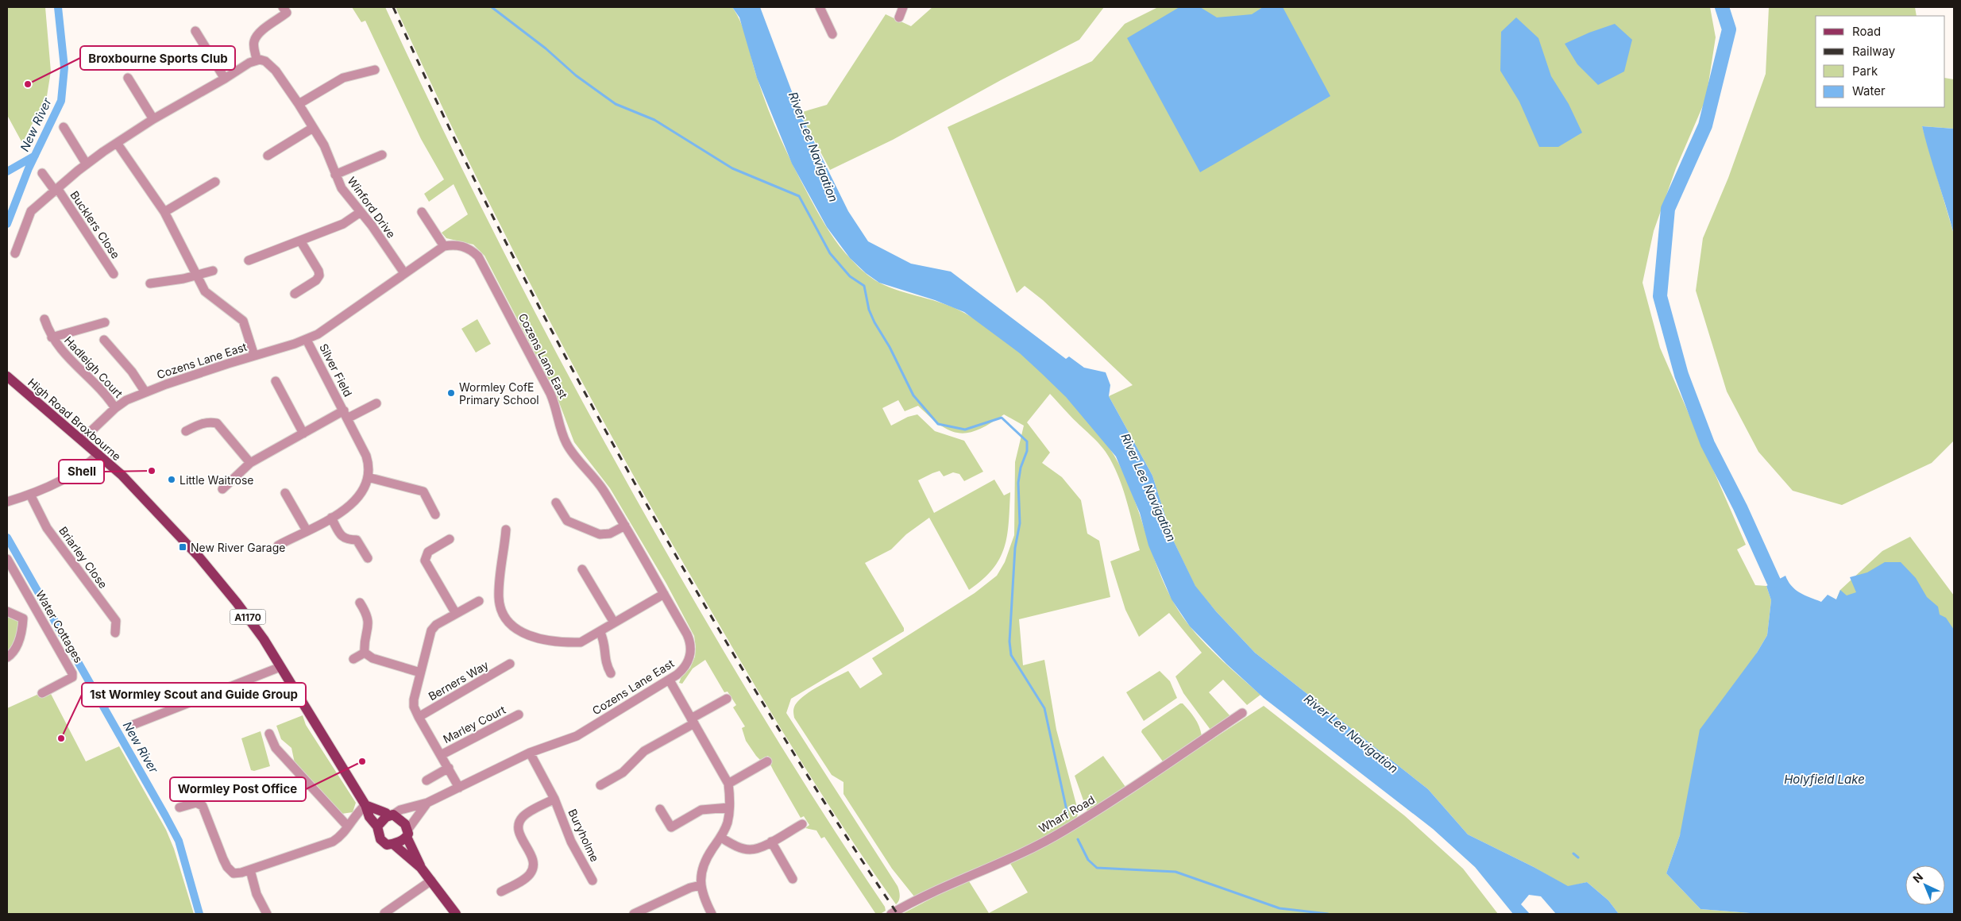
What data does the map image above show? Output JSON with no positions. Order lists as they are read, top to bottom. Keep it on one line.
{"streets":{"main road":["High Road Broxbourne","A1170"],"street":["Winford Drive","Bucklers Close","Cozens Lane East","Hadleigh Court","Silver Field","Briarley Close","Water Cottages","Berners Way","Marley Court","Wharf Road","Buryholme"]},"crossings":[["Winford Drive","Cozens Lane East"],["Cozens Lane East","Hadleigh Court"],["Cozens Lane East","Silver Field"],["Cozens Lane East","High Road Broxbourne"],["Cozens Lane East","Berners Way"],["Cozens Lane East","Buryholme"],["Berners Way","Marley Court"]],"water":["New River","River Lee Navigation","Holyfield Lake"],"places":{"other":["Broxbourne Sports Club","Wormley CofE Primary School","Shell","Little Waitrose","1st Wormley Scout and Guide Group","Wormley Post Office"],"transit":["New River Garage"]},"legend":["Road","Railway","Park","Water"],"north":"top left"}
